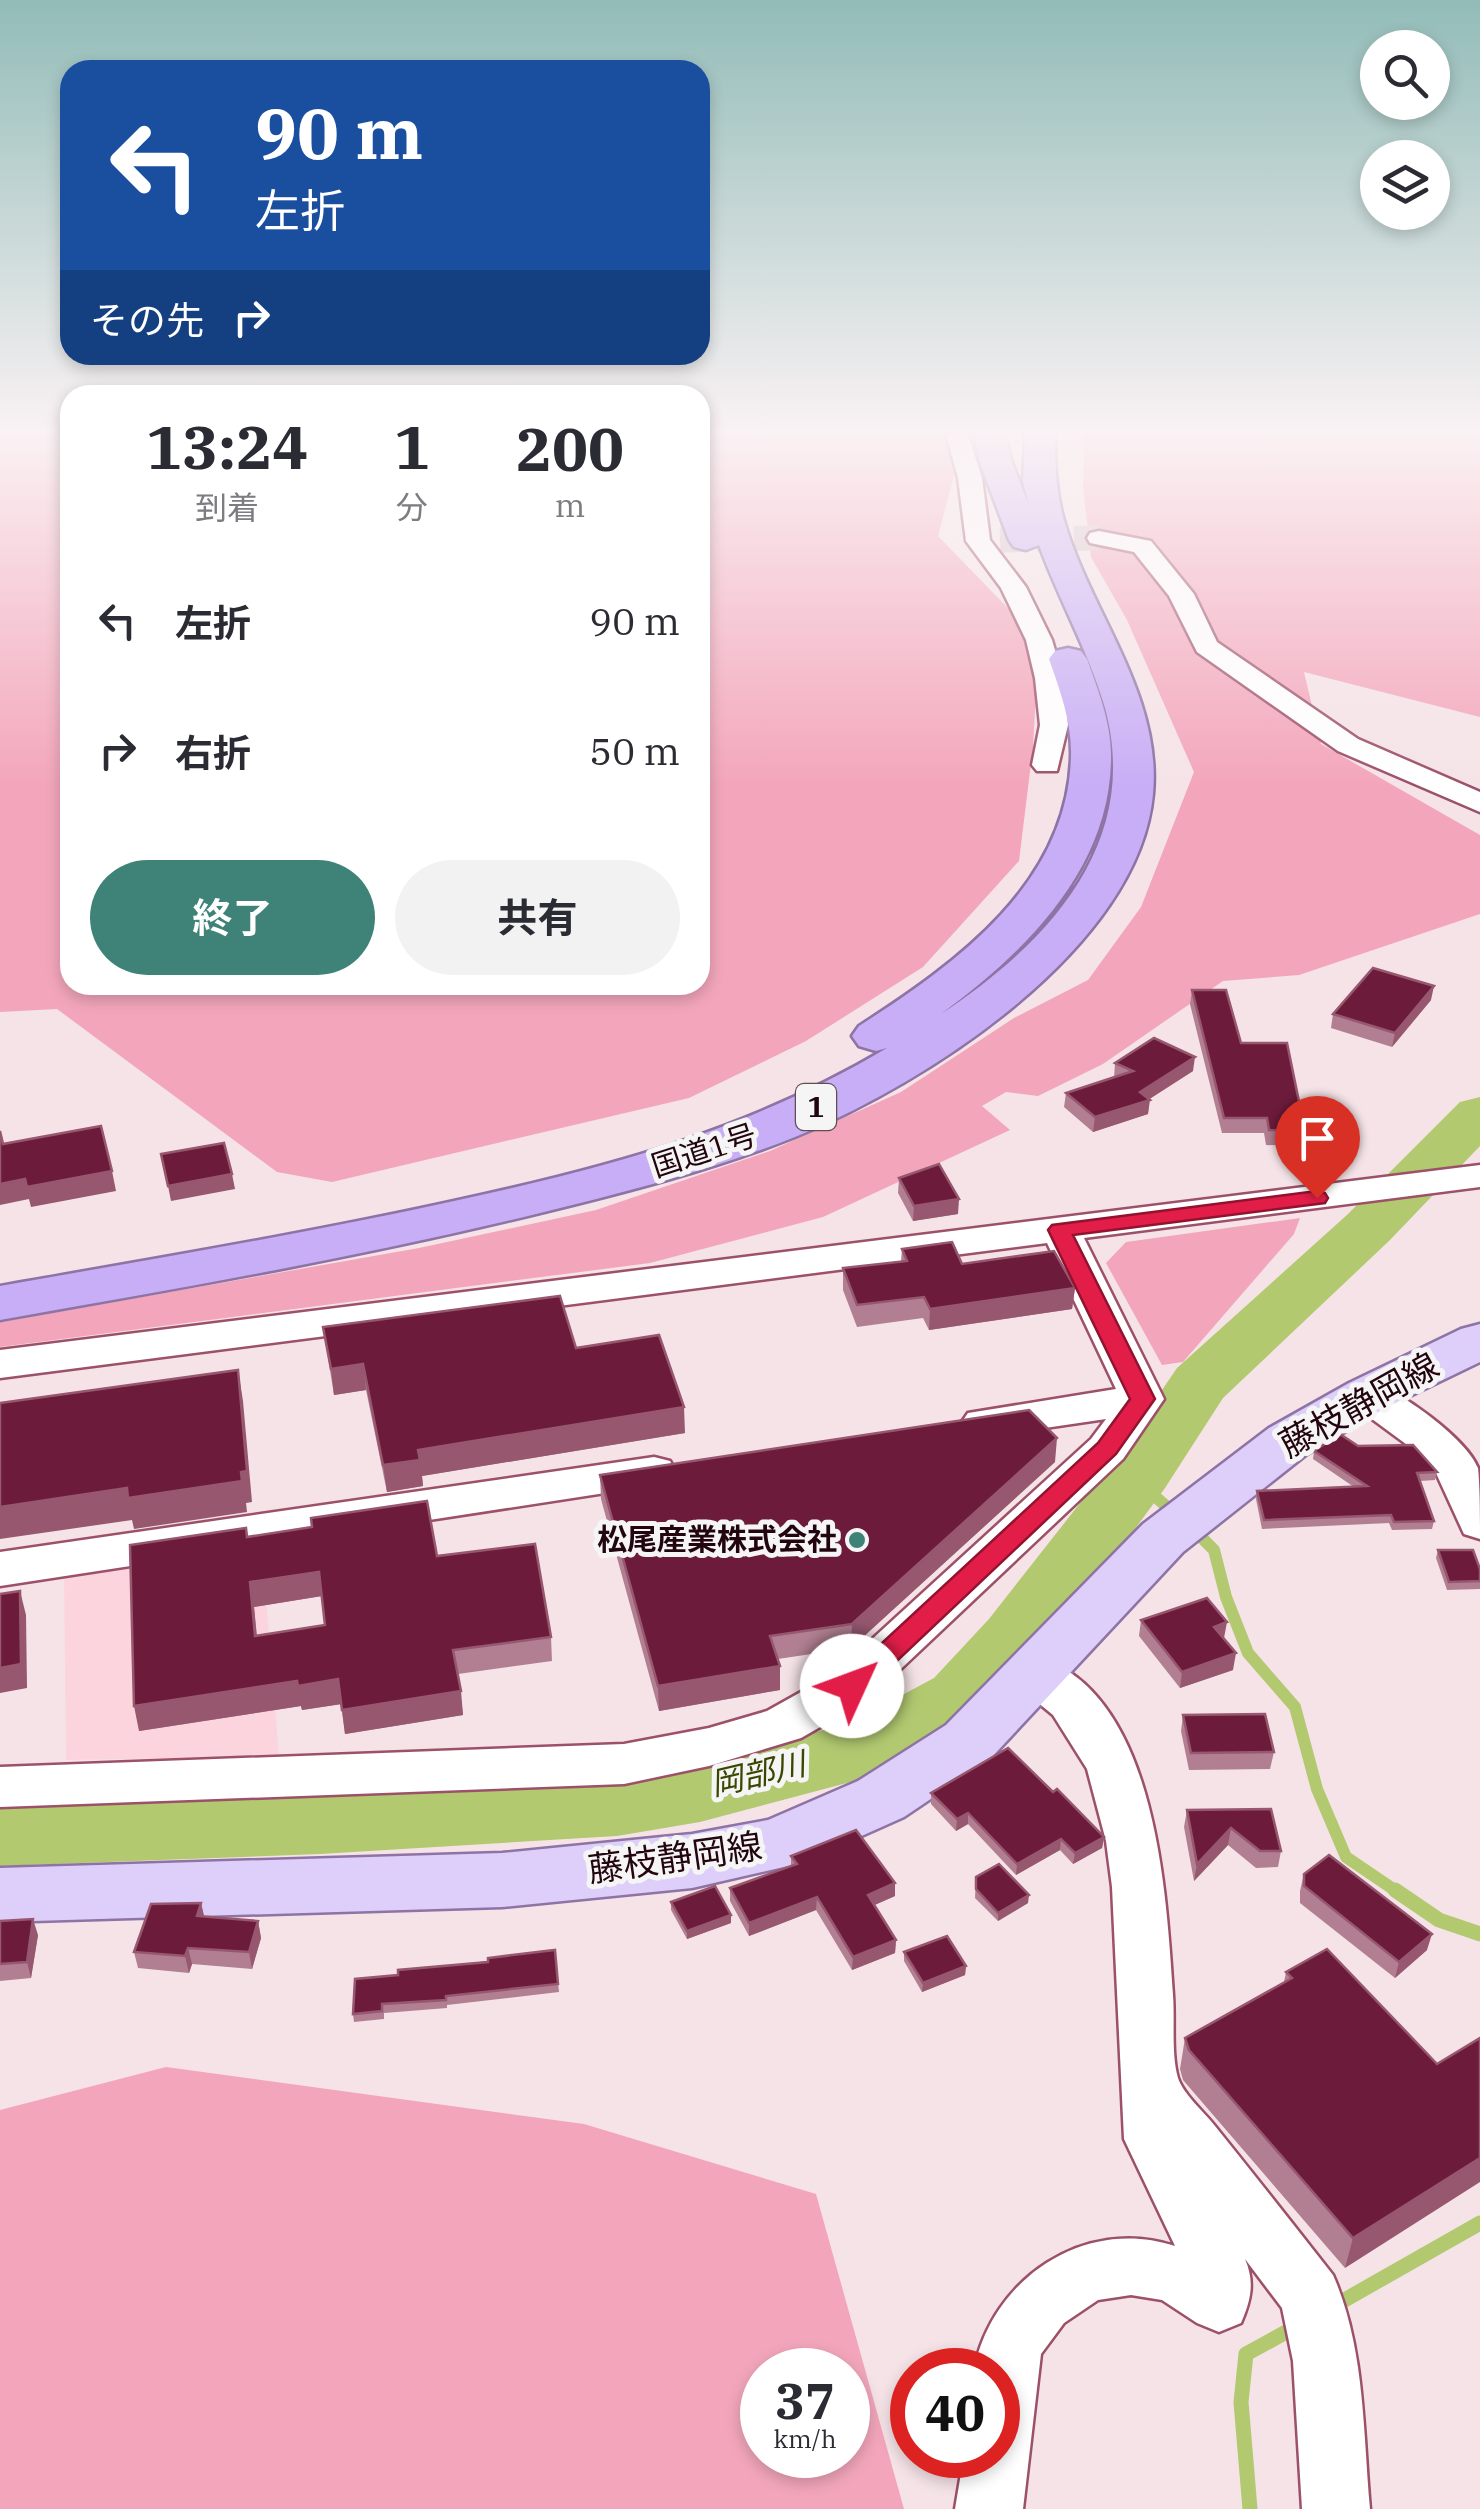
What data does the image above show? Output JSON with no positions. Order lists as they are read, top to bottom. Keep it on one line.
{"streets":{"highway":["1","国道1号"],"main road":["藤枝静岡線"]},"water":["岡部川"],"places":["松尾産業株式会社"],"page":{"turn":["90 m","左折"],"then":"その先","eta":["13:24","到着","1","分","200","m"],"list":[{"name":"左折","value":"90 m"},{"name":"右折","value":"50 m"}],"buttons":["終了","共有"],"speed":"37 km/h","limit":"40"}}
